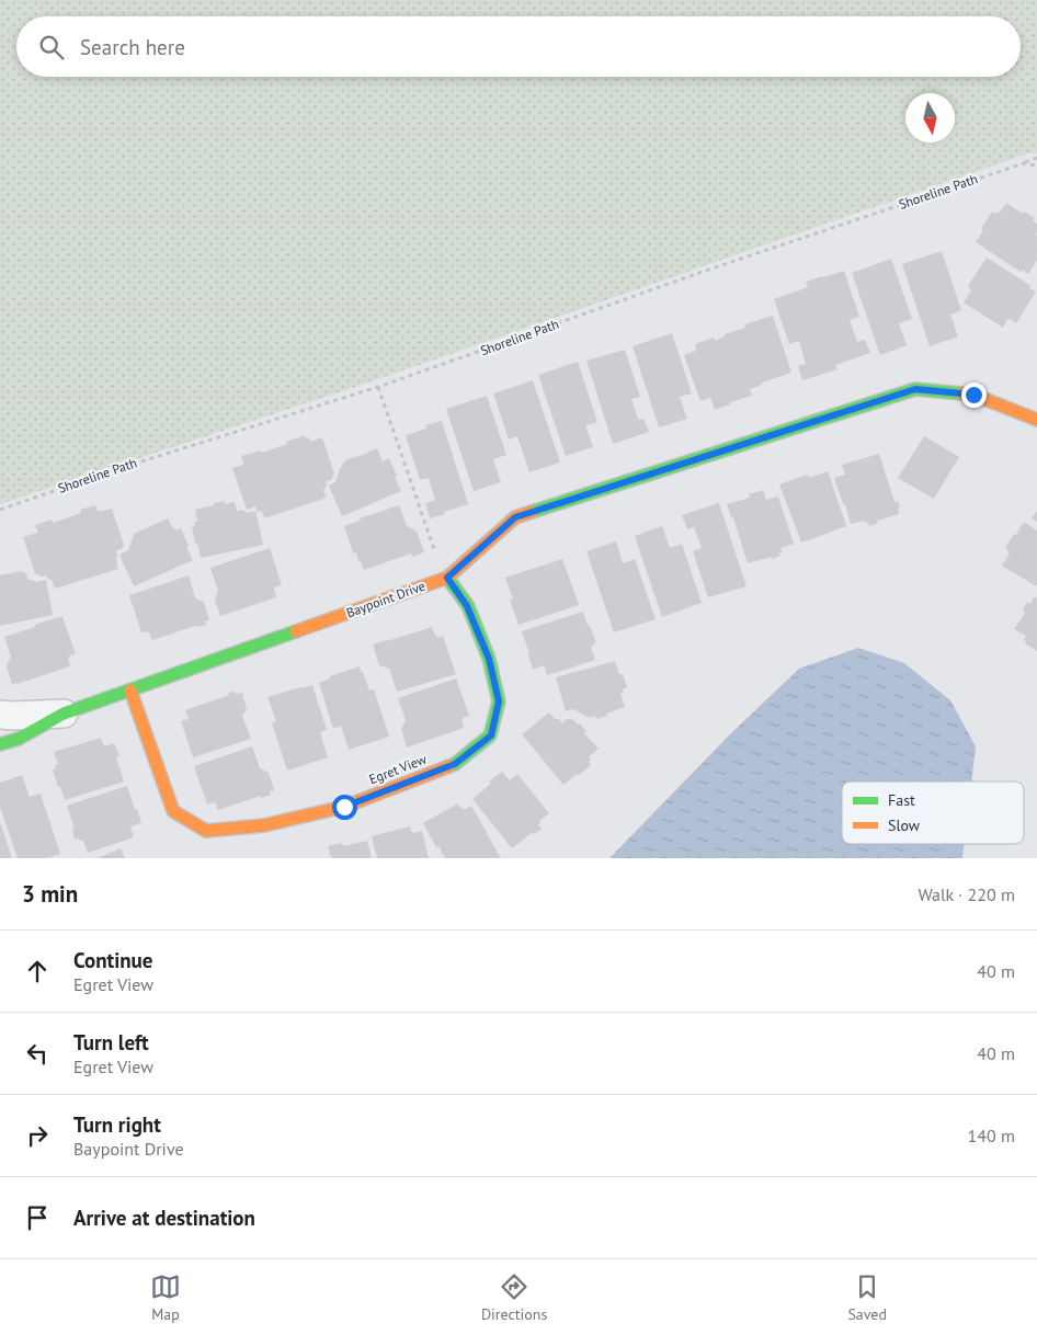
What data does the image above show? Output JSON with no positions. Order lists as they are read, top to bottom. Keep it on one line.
{"streets":{"street":["Baypoint Drive","Egret View"],"path":["Shoreline Path"]},"crossings":[["Baypoint Drive","Egret View"]],"legend":["Fast","Slow"],"north":"bottom","page":{"search":"Search here","heading":["3 min","Walk · 220 m"],"list":[["Continue","Egret View","40 m"],["Turn left","Egret View","40 m"],["Turn right","Baypoint Drive","140 m"],"Arrive at destination"],"nav":["Map","Directions","Saved"]}}
